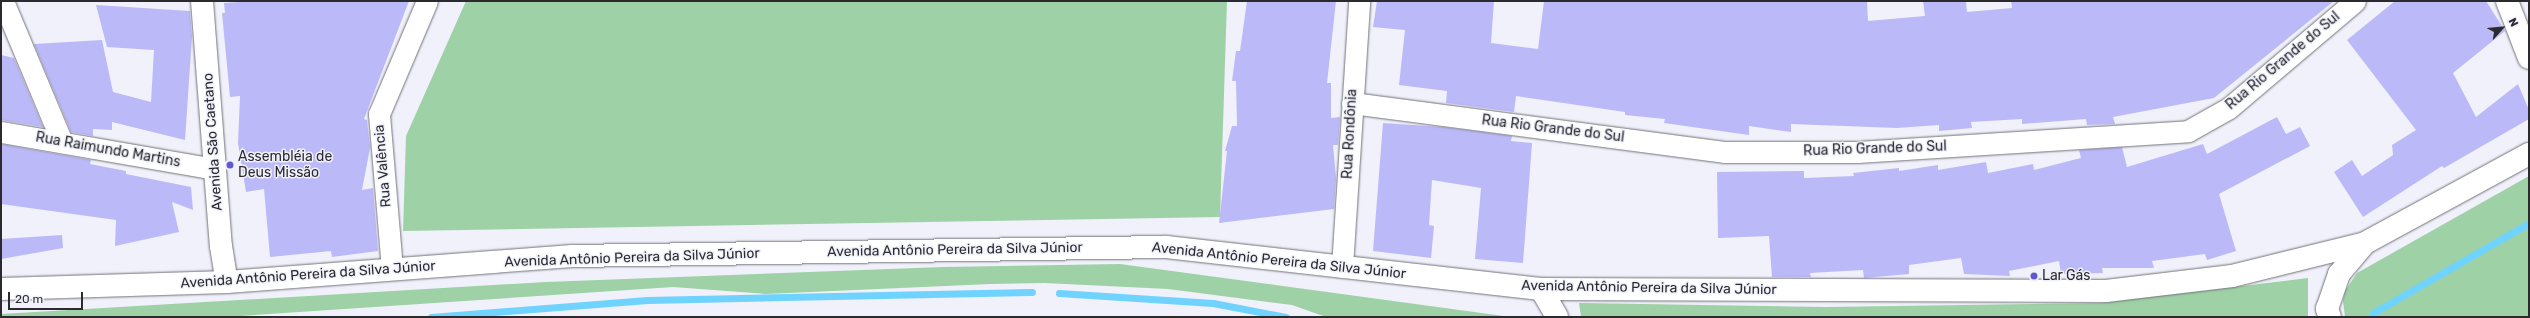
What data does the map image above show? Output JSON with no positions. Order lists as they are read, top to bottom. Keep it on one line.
{"streets":{"street":["Rua Rio Grande do Sul","Rua Rondônia","Avenida São Caetano","Rua Raimundo Martins","Rua Valência","Avenida Antônio Pereira da Silva Júnior"]},"crossings":[["Rua Rio Grande do Sul","Rua Rondônia"],["Rua Rondônia","Avenida Antônio Pereira da Silva Júnior"],["Avenida São Caetano","Rua Raimundo Martins"],["Avenida São Caetano","Avenida Antônio Pereira da Silva Júnior"],["Rua Valência","Avenida Antônio Pereira da Silva Júnior"]],"places":["Assembléia de Deus Missão","Lar Gás"],"scale_bar":"20 m","north":"top right"}
